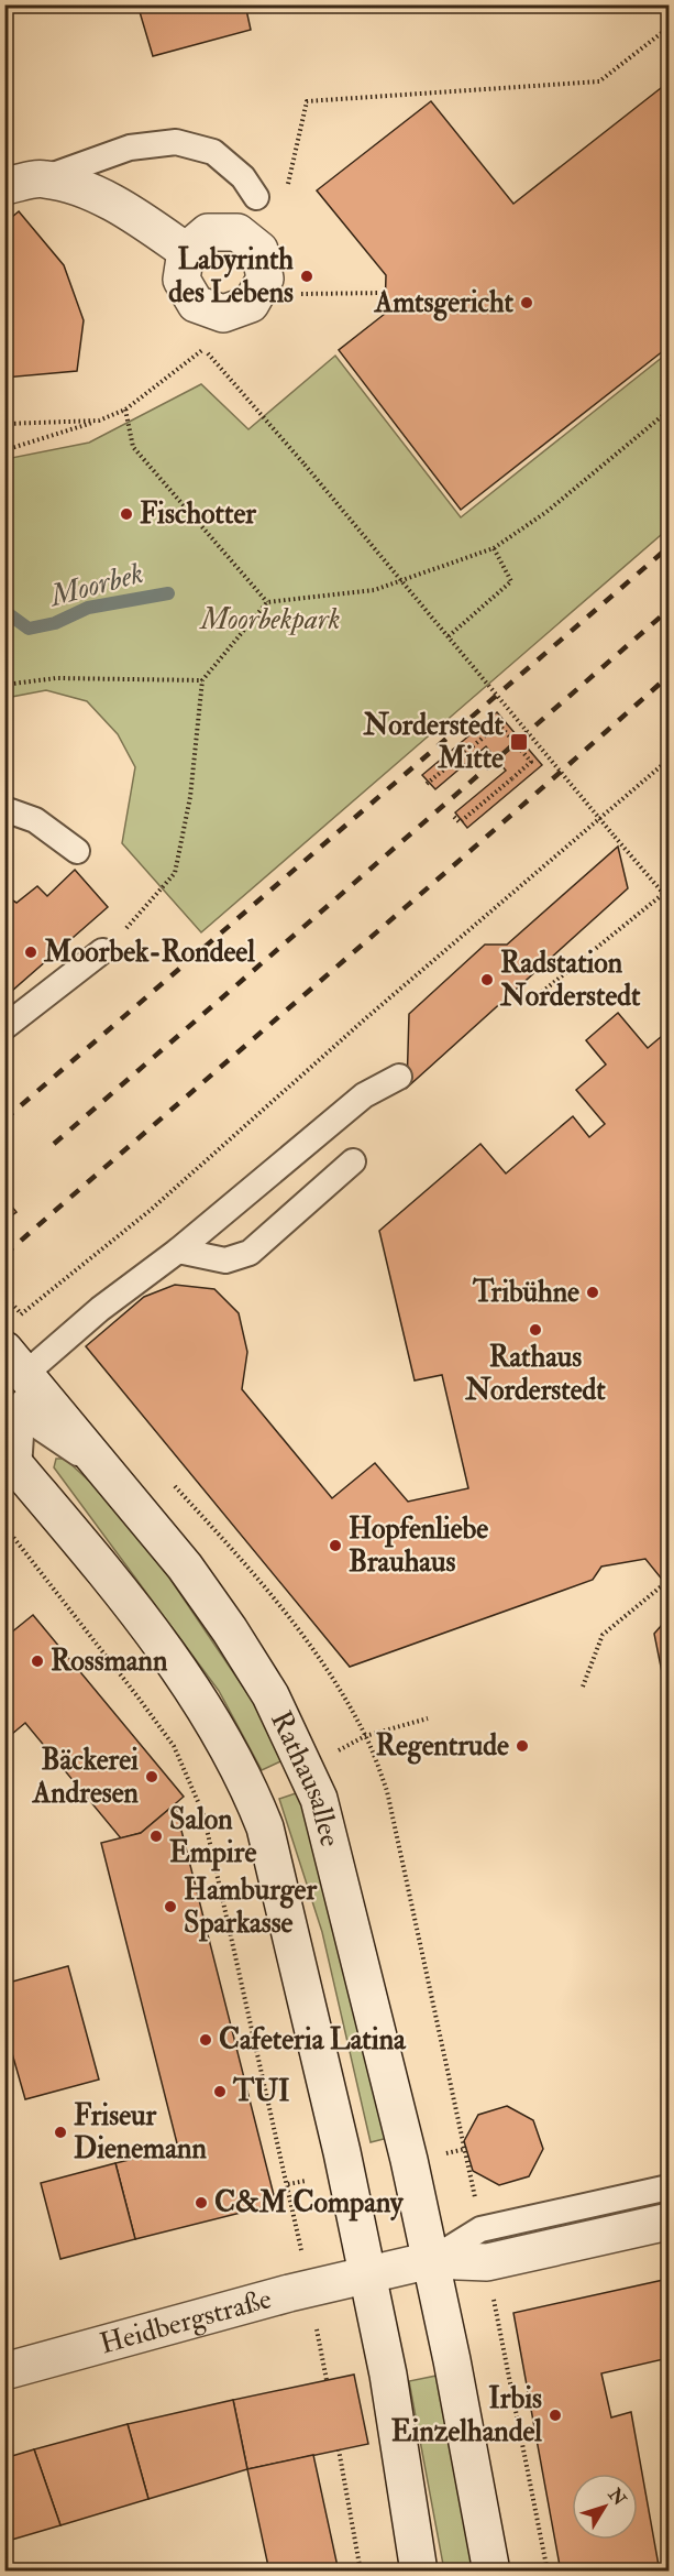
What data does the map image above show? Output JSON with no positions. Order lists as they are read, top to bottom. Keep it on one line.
{"streets":{"main road":["Rathausallee","Heidbergstraße"]},"crossings":[["Rathausallee","Heidbergstraße"]],"water":["Moorbek"],"parks":["Moorbekpark"],"places":{"other":["Labyrinth des Lebens","Amtsgericht","Fischotter","Moorbek-Rondeel","Radstation Norderstedt","Tribühne","Rathaus Norderstedt","Hopfenliebe Brauhaus","Rossmann","Regentrude","Bäckerei Andresen","Salon Empire","Hamburger Sparkasse","Cafeteria Latina","TUI","Friseur Dienemann","C&M Company","Irbis Einzelhandel"],"transit":["Norderstedt Mitte"]},"north":"top right"}
